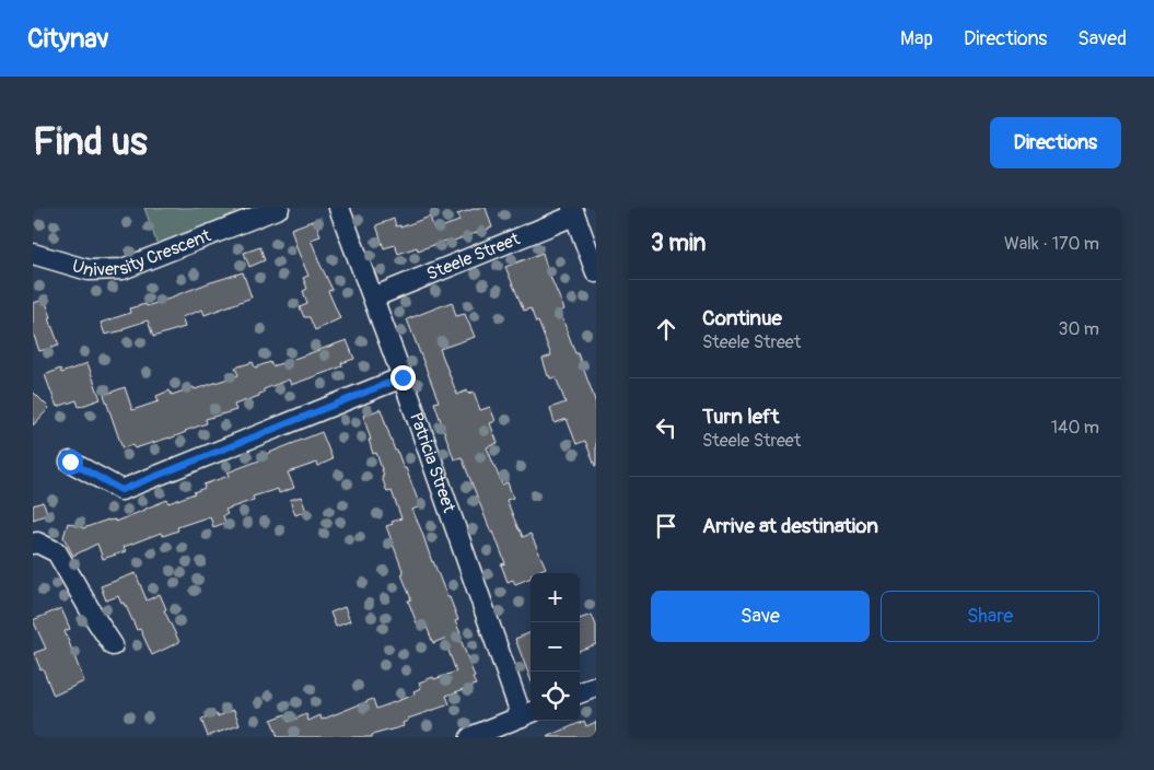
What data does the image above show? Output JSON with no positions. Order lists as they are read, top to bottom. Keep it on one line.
{"streets":{"street":["University Crescent","Steele Street","Patricia Street"]},"crossings":[["Steele Street","Patricia Street"]],"page":{"header":"Citynav","nav":["Map","Directions","Saved"],"buttons":["Directions",["Save","Share"]],"title":"Find us","heading":["3 min","Walk · 170 m"],"list":[["Continue","Steele Street","30 m"],["Turn left","Steele Street","140 m"],"Arrive at destination"],"map_buttons":["+","−"]}}
